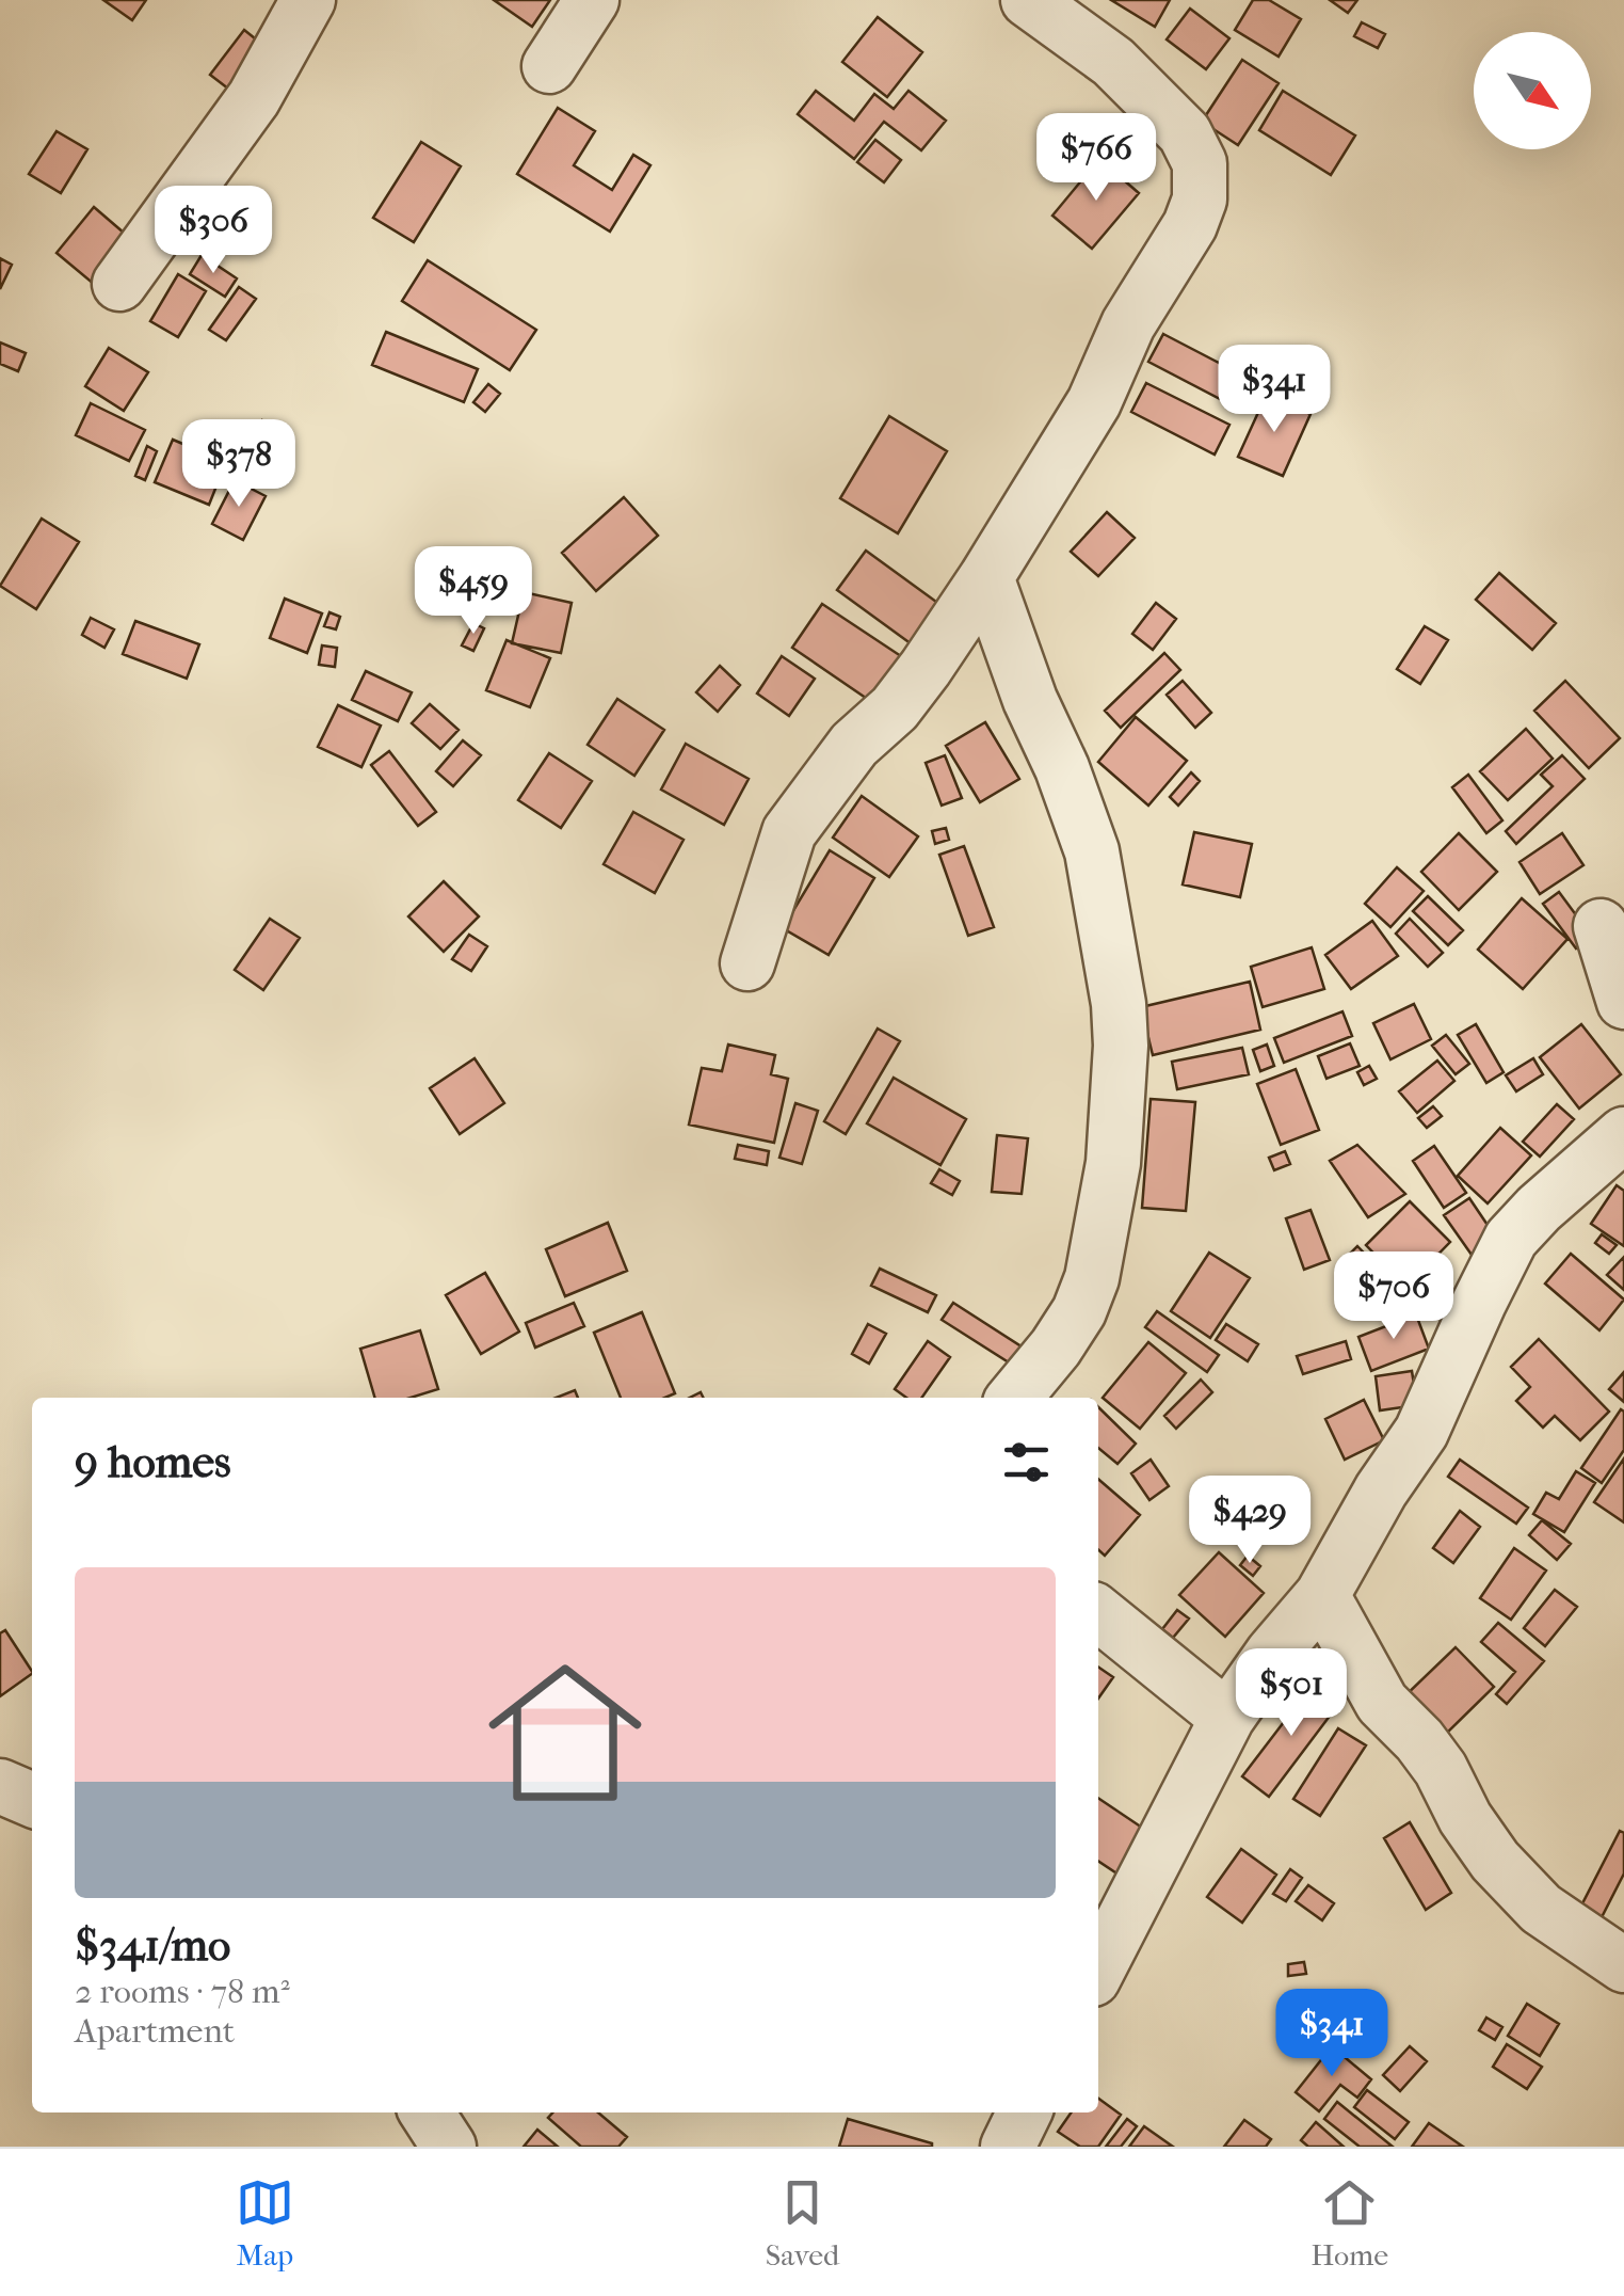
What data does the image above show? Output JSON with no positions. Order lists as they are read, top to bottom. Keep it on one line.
{"north":"bottom right","page":{"price":["$766","$306","$341","$378","$459","$706","$429","$501","$341"],"heading":"9 homes","list":[{"name":"$341/mo","note":"2 rooms · 78 m² · Apartment"}],"tabs":["Map","Saved","Home"]}}
